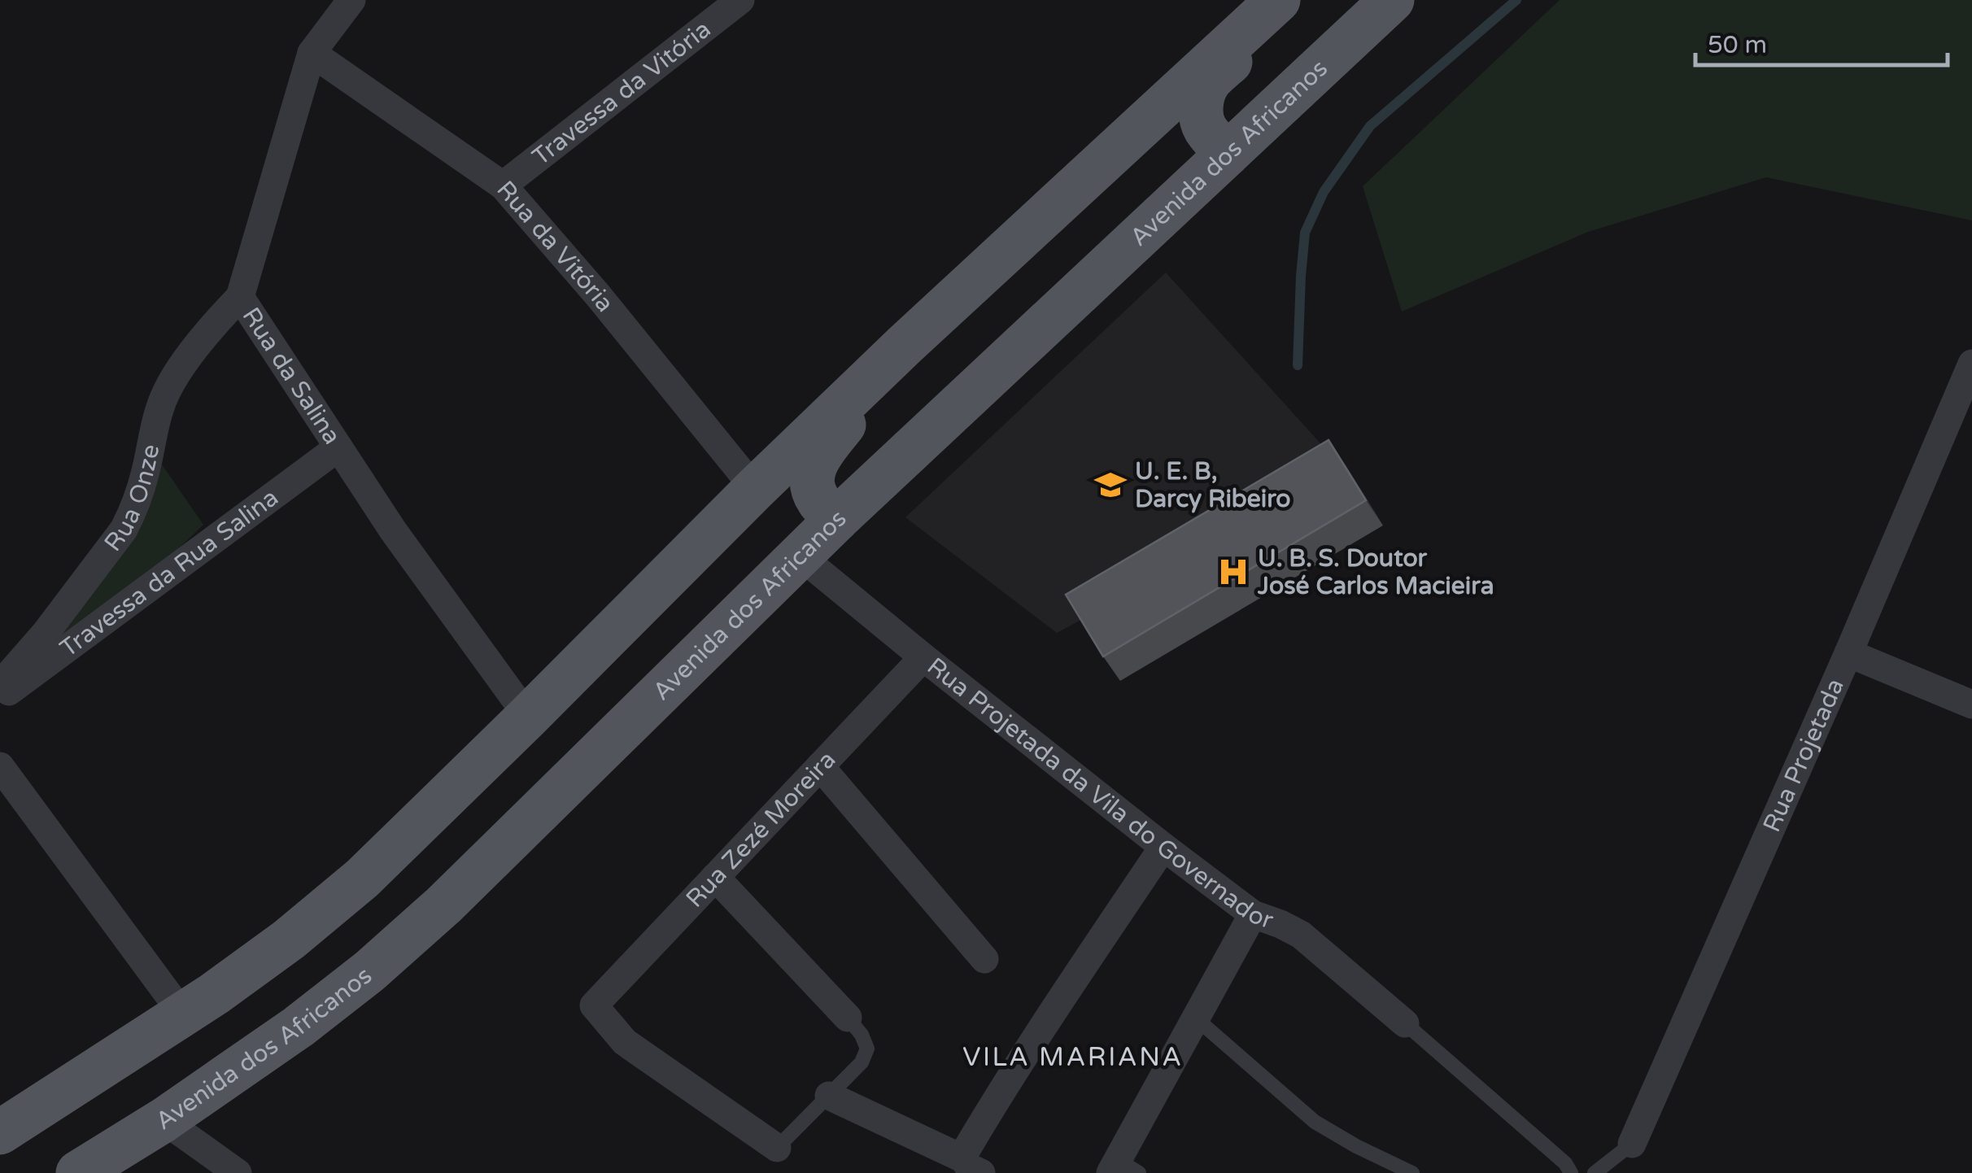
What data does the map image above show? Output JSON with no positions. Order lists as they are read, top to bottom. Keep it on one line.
{"streets":{"main road":["Avenida dos Africanos"],"street":["Travessa da Vitória","Rua da Vitória","Rua da Salina","Rua Onze","Travessa da Rua Salina","Rua Projetada","Rua Projetada da Vila do Governador","Rua Zezé Moreira"]},"crossings":[["Travessa da Vitória","Rua da Vitória"],["Avenida dos Africanos","Rua Projetada da Vila do Governador"],["Rua da Vitória","Rua da Salina"],["Rua da Salina","Rua Onze"],["Rua da Salina","Travessa da Rua Salina"],["Rua Projetada da Vila do Governador","Rua Zezé Moreira"]],"districts":["VILA MARIANA"],"places":{"school or university":["U. E. B, Darcy Ribeiro"],"hospital":["U. B. S. Doutor José Carlos Macieira"]},"scale_bar":"50 m"}
